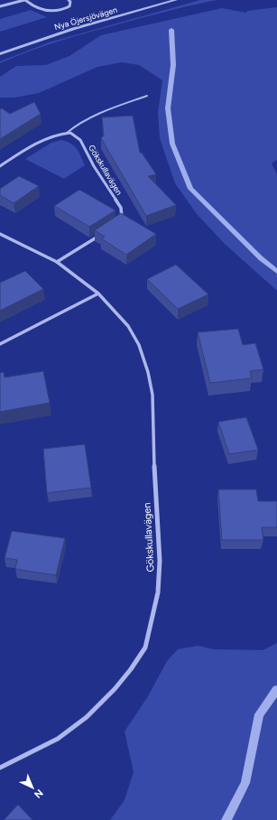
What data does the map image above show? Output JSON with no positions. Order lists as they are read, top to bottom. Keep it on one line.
{"streets":{"street":["Nya Öjersjövägen","Gökskullavägen"]},"north":"bottom right"}
